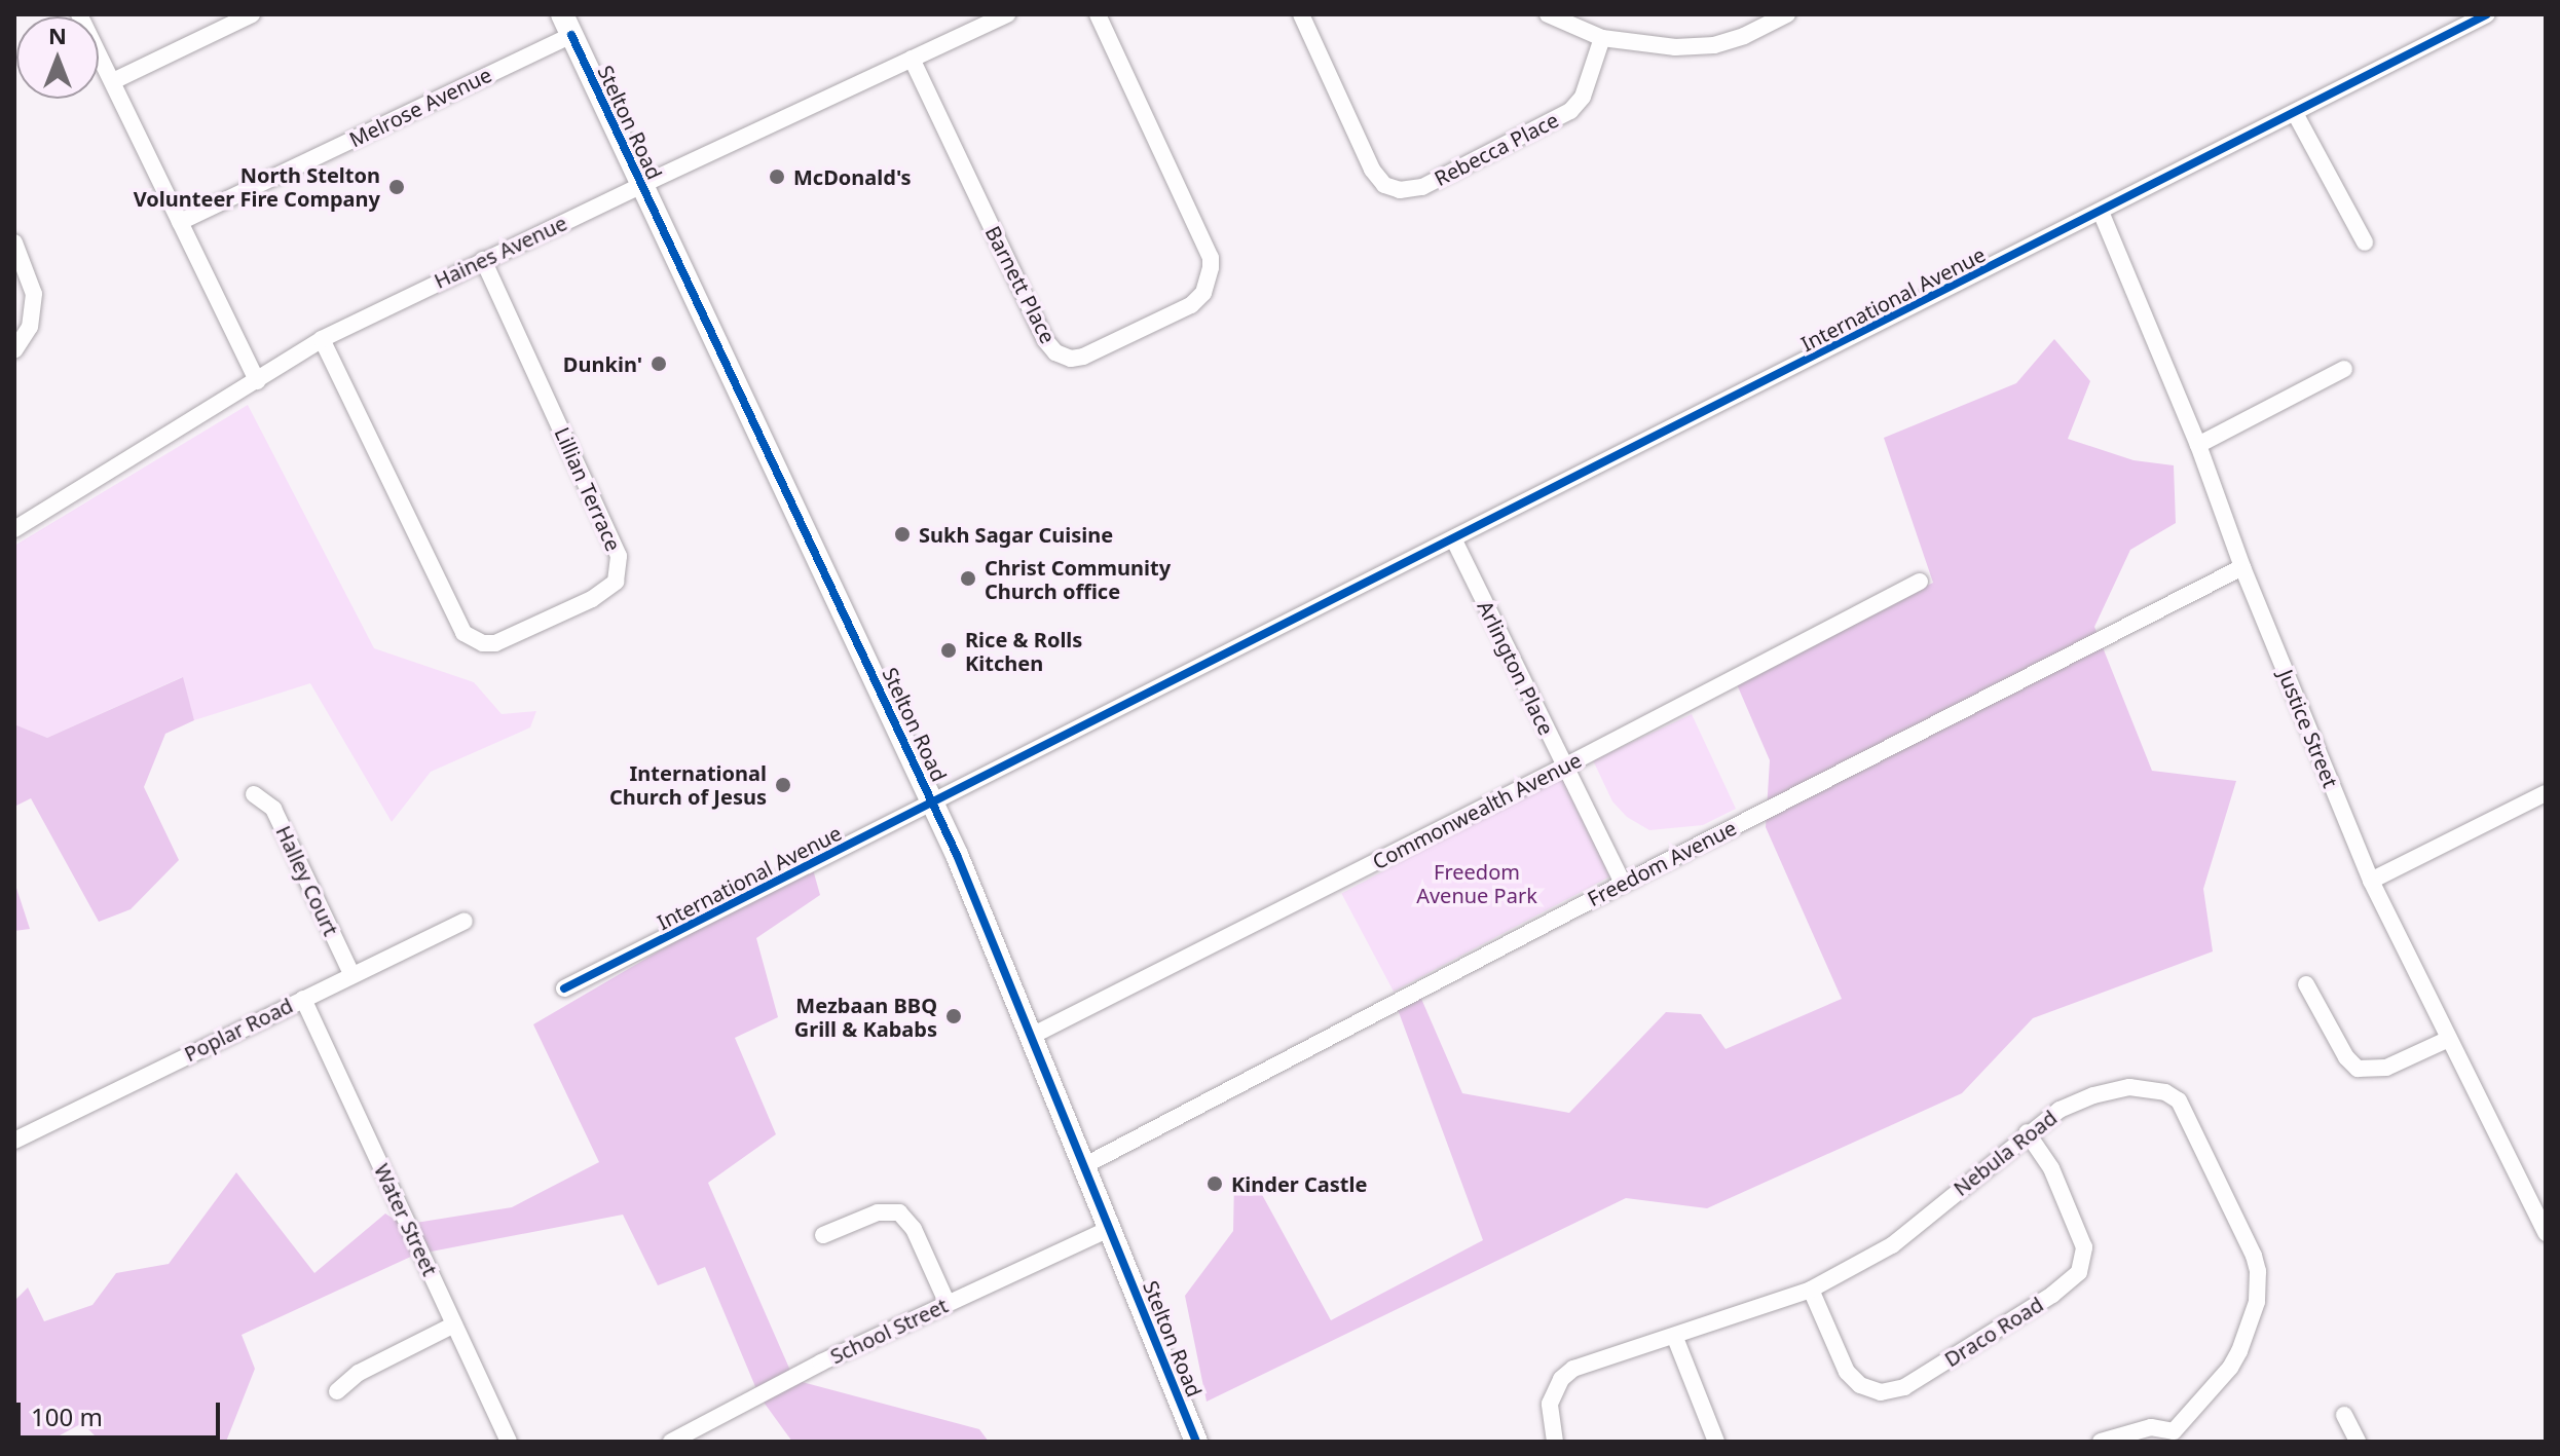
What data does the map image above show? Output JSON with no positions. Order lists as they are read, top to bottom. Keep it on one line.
{"streets":{"main road":["Stelton Road"],"street":["Melrose Avenue","Rebecca Place","Haines Avenue","Barnett Place","International Avenue","Lillian Terrace","Arlington Place","Justice Street","Commonwealth Avenue","Freedom Avenue","Halley Court","Poplar Road","Nebula Road","Water Street","School Street","Draco Road"]},"crossings":[["Melrose Avenue","Stelton Road"],["Stelton Road","Haines Avenue"],["Stelton Road","International Avenue"],["Stelton Road","Commonwealth Avenue"],["Stelton Road","Freedom Avenue"],["Stelton Road","School Street"],["Haines Avenue","Barnett Place"],["Haines Avenue","Lillian Terrace"],["International Avenue","Arlington Place"],["International Avenue","Justice Street"],["Arlington Place","Commonwealth Avenue"],["Arlington Place","Freedom Avenue"],["Justice Street","Freedom Avenue"],["Halley Court","Poplar Road"],["Poplar Road","Water Street"],["Nebula Road","Draco Road"]],"parks":["Freedom Avenue Park"],"places":["McDonald's","North Stelton Volunteer Fire Company","Dunkin'","Sukh Sagar Cuisine","Christ Community Church office","Rice & Rolls Kitchen","International Church of Jesus","Mezbaan BBQ Grill & Kababs","Kinder Castle"],"scale_bar":"100 m","north":"top"}
